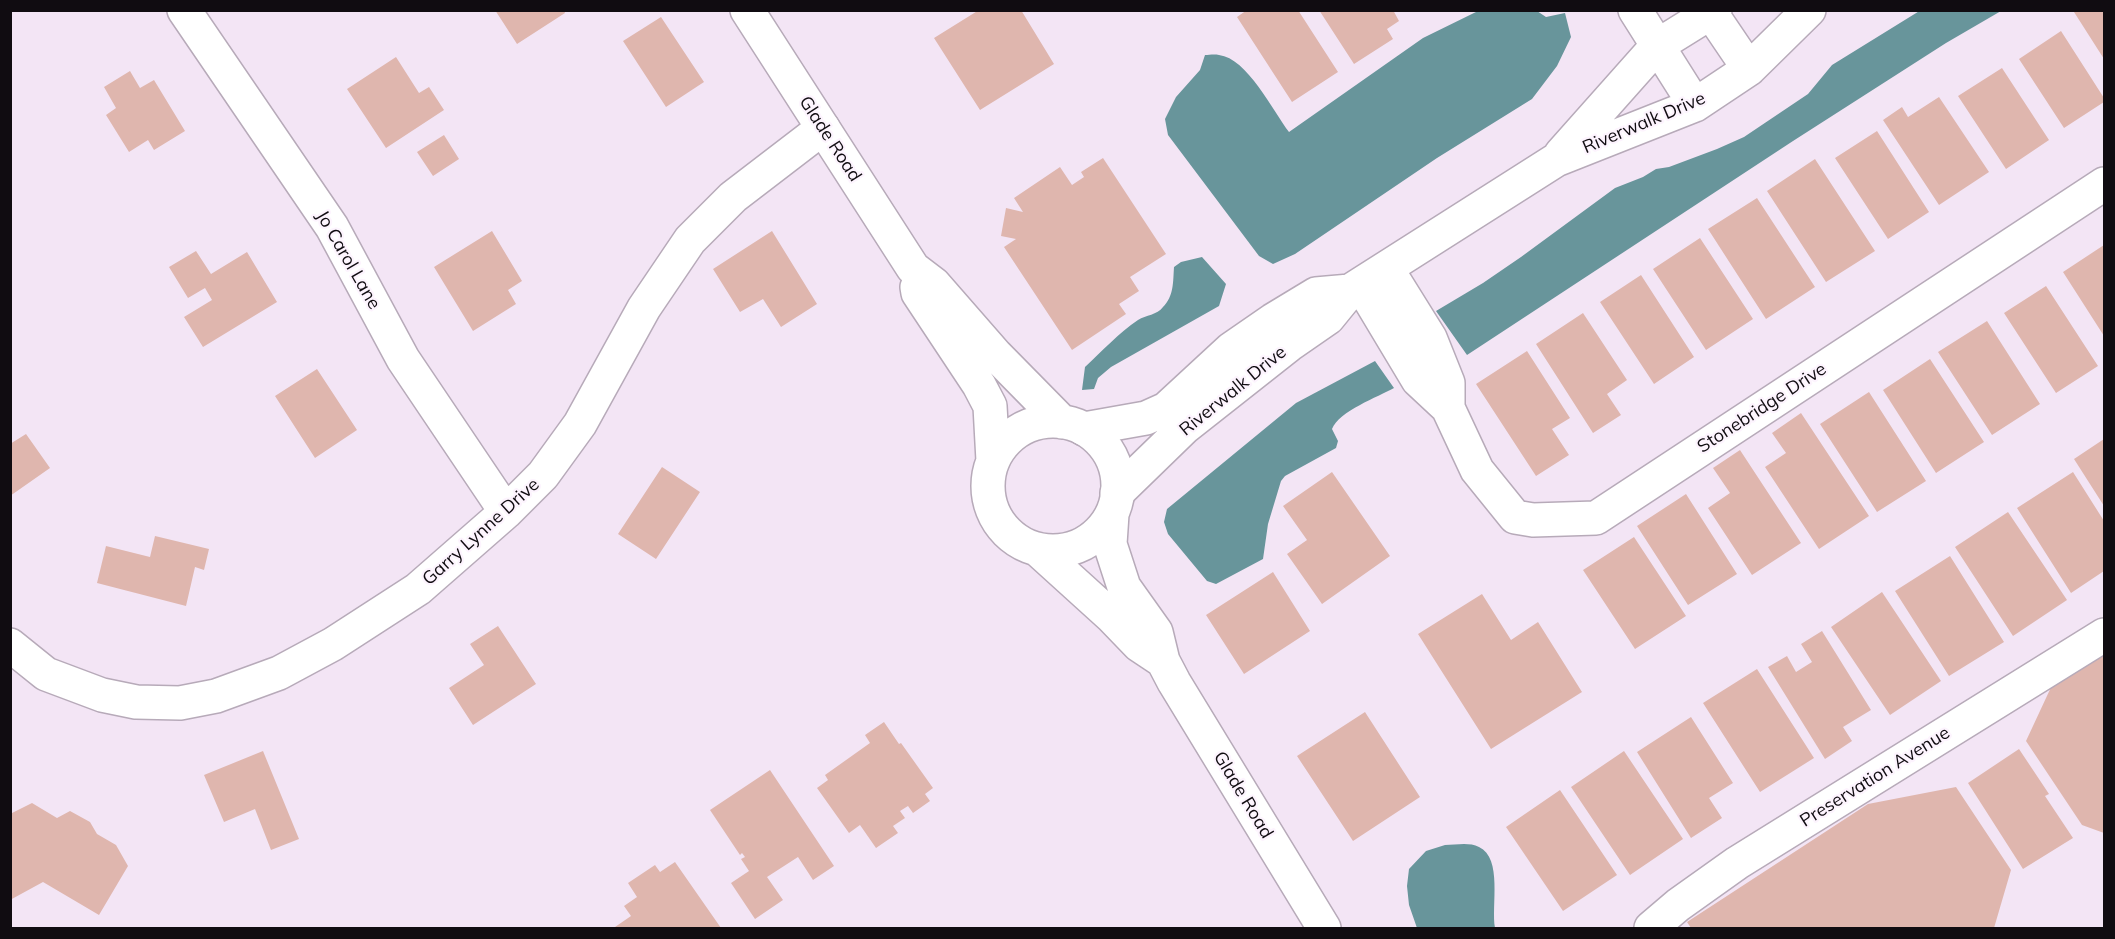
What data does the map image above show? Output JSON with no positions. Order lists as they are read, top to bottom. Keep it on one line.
{"streets":{"street":["Riverwalk Drive","Glade Road","Jo Carol Lane","Stonebridge Drive","Garry Lynne Drive","Preservation Avenue"]},"crossings":[["Riverwalk Drive","Glade Road"],["Riverwalk Drive","Stonebridge Drive"],["Glade Road","Garry Lynne Drive"],["Jo Carol Lane","Garry Lynne Drive"]]}
